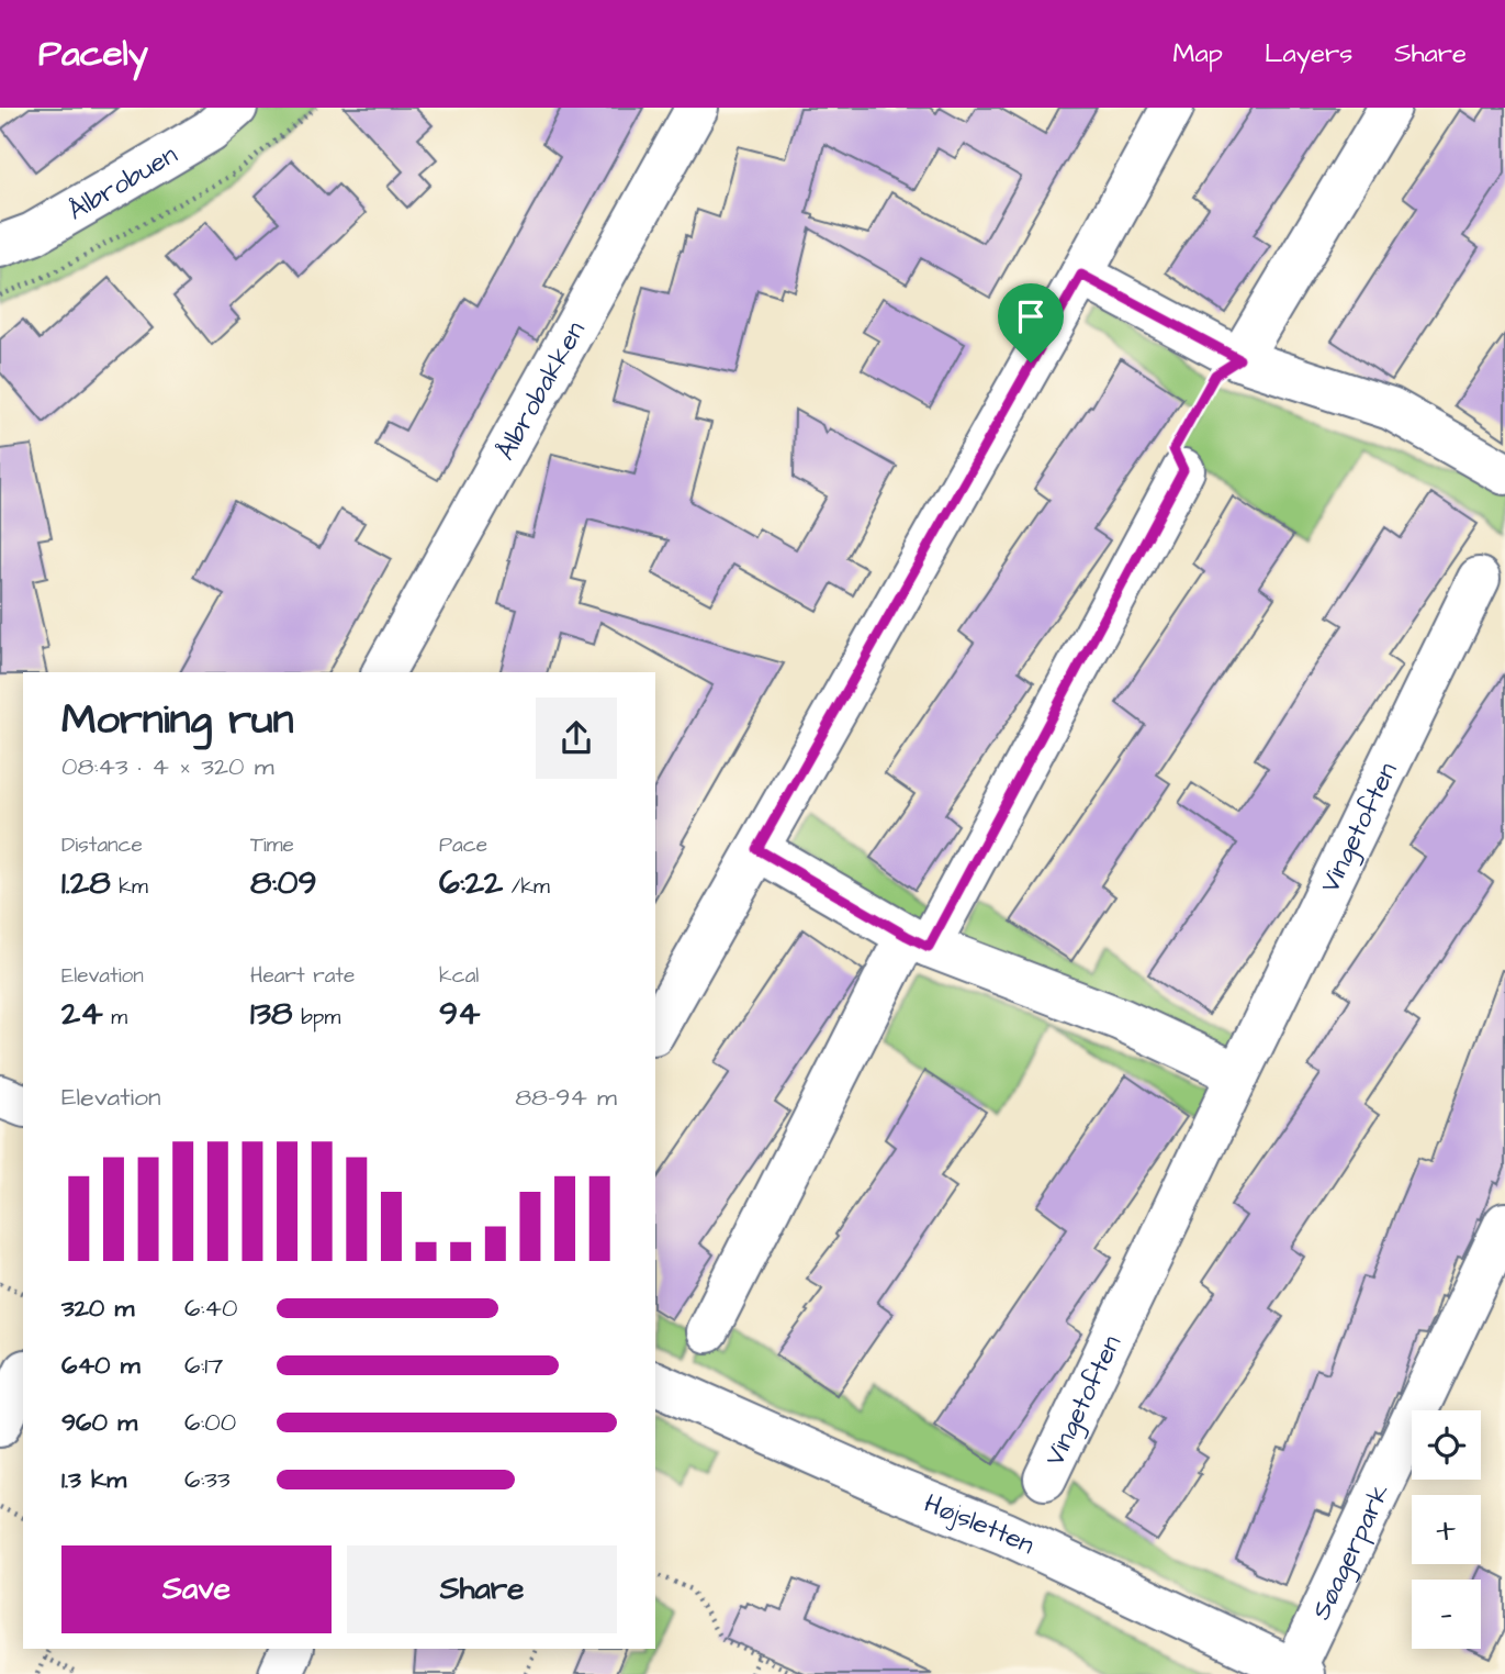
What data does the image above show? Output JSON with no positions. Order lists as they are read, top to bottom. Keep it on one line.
{"streets":{"street":["Ålbrobuen","Ålbrobakken","Vingetoften","Højsletten","Søagerpark"]},"crossings":[["Højsletten","Søagerpark"]],"page":{"header":"Pacely","nav":["Map","Layers","Share"],"heading":["Morning run","08:43 · 4 × 320 m"],"stats":[["Distance","1.28 km"],["Time","8:09"],["Pace","6:22 /km"],["Elevation","24 m"],["Heart rate","138 bpm"],["kcal","94"]],"chart":["Elevation","88–94 m"],"list":[{"name":"320 m","note":"6:40"},{"name":"640 m","note":"6:17"},{"name":"960 m","note":"6:00"},{"name":"1.3 km","note":"6:33"}],"map_buttons":["+","−"],"buttons":["Save","Share"]}}
